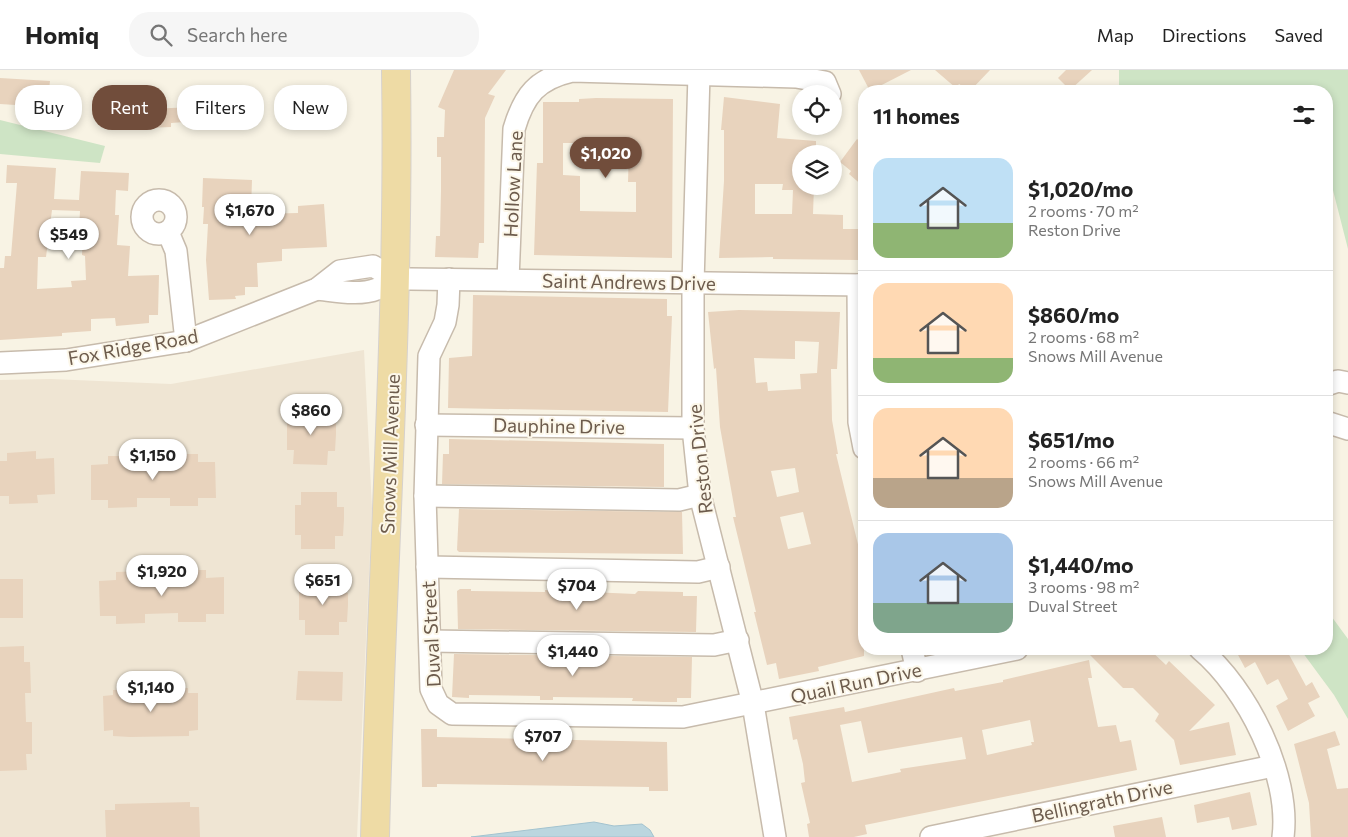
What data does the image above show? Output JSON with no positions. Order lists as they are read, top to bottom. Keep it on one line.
{"streets":{"main road":["Snows Mill Avenue"],"street":["Hollow Lane","Saint Andrews Drive","Fox Ridge Road","Dauphine Drive","Reston Drive","Duval Street","Quail Run Drive","Bellingrath Drive"]},"crossings":[["Hollow Lane","Saint Andrews Drive"],["Hollow Lane","Reston Drive"],["Saint Andrews Drive","Fox Ridge Road"],["Saint Andrews Drive","Snows Mill Avenue"],["Saint Andrews Drive","Reston Drive"],["Saint Andrews Drive","Duval Street"],["Fox Ridge Road","Snows Mill Avenue"],["Dauphine Drive","Reston Drive"],["Dauphine Drive","Duval Street"],["Reston Drive","Duval Street"],["Reston Drive","Quail Run Drive"],["Duval Street","Quail Run Drive"]],"page":{"header":"Homiq","search":"Search here","nav":["Map","Directions","Saved"],"chip":["Buy","Rent","Filters","New"],"heading":"11 homes","price":["$1,020","$1,670","$549","$860","$1,150","$1,920","$651","$704","$1,440","$1,140","$707"],"list":[{"name":"$1,020/mo","note":"2 rooms · 70 m² · Reston Drive"},{"name":"$860/mo","note":"2 rooms · 68 m² · Snows Mill Avenue"},{"name":"$651/mo","note":"2 rooms · 66 m² · Snows Mill Avenue"},{"name":"$1,440/mo","note":"3 rooms · 98 m² · Duval Street"}]}}
